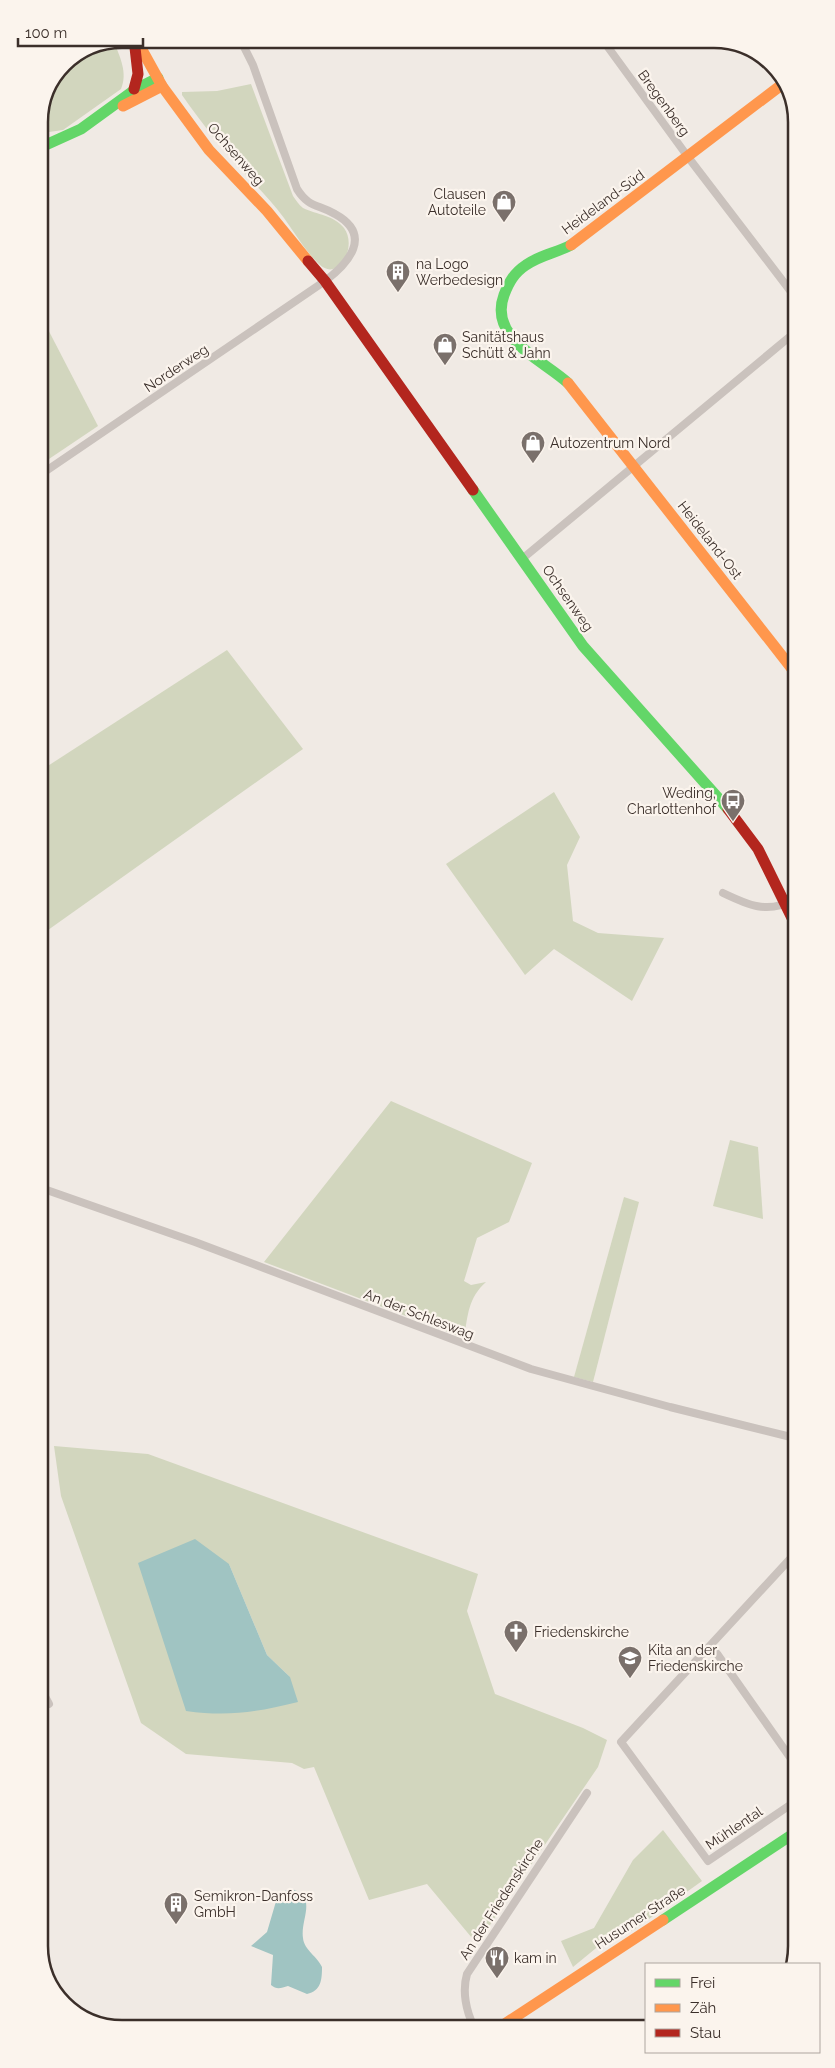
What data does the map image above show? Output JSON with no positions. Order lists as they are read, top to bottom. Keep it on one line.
{"streets":{"main road":["Ochsenweg","Heideland-Süd","Heideland-Ost","Husumer Straße"],"street":["Bregenberg","Norderweg","An der Schleswag","Mühlental","An der Friedenskirche"]},"crossings":[["Bregenberg","Heideland-Süd"],["Ochsenweg","Norderweg"],["Heideland-Süd","Heideland-Ost"]],"places":{"shop":["Clausen Autoteile","Sanitätshaus Schütt & Jahn","Autozentrum Nord"],"building":["na Logo Werbedesign","Semikron-Danfoss GmbH"],"bus stop":["Weding, Charlottenhof"],"church":["Friedenskirche"],"school or university":["Kita an der Friedenskirche"],"restaurant":["kam in"]},"legend":["Frei","Zäh","Stau"],"scale_bar":"100 m"}
